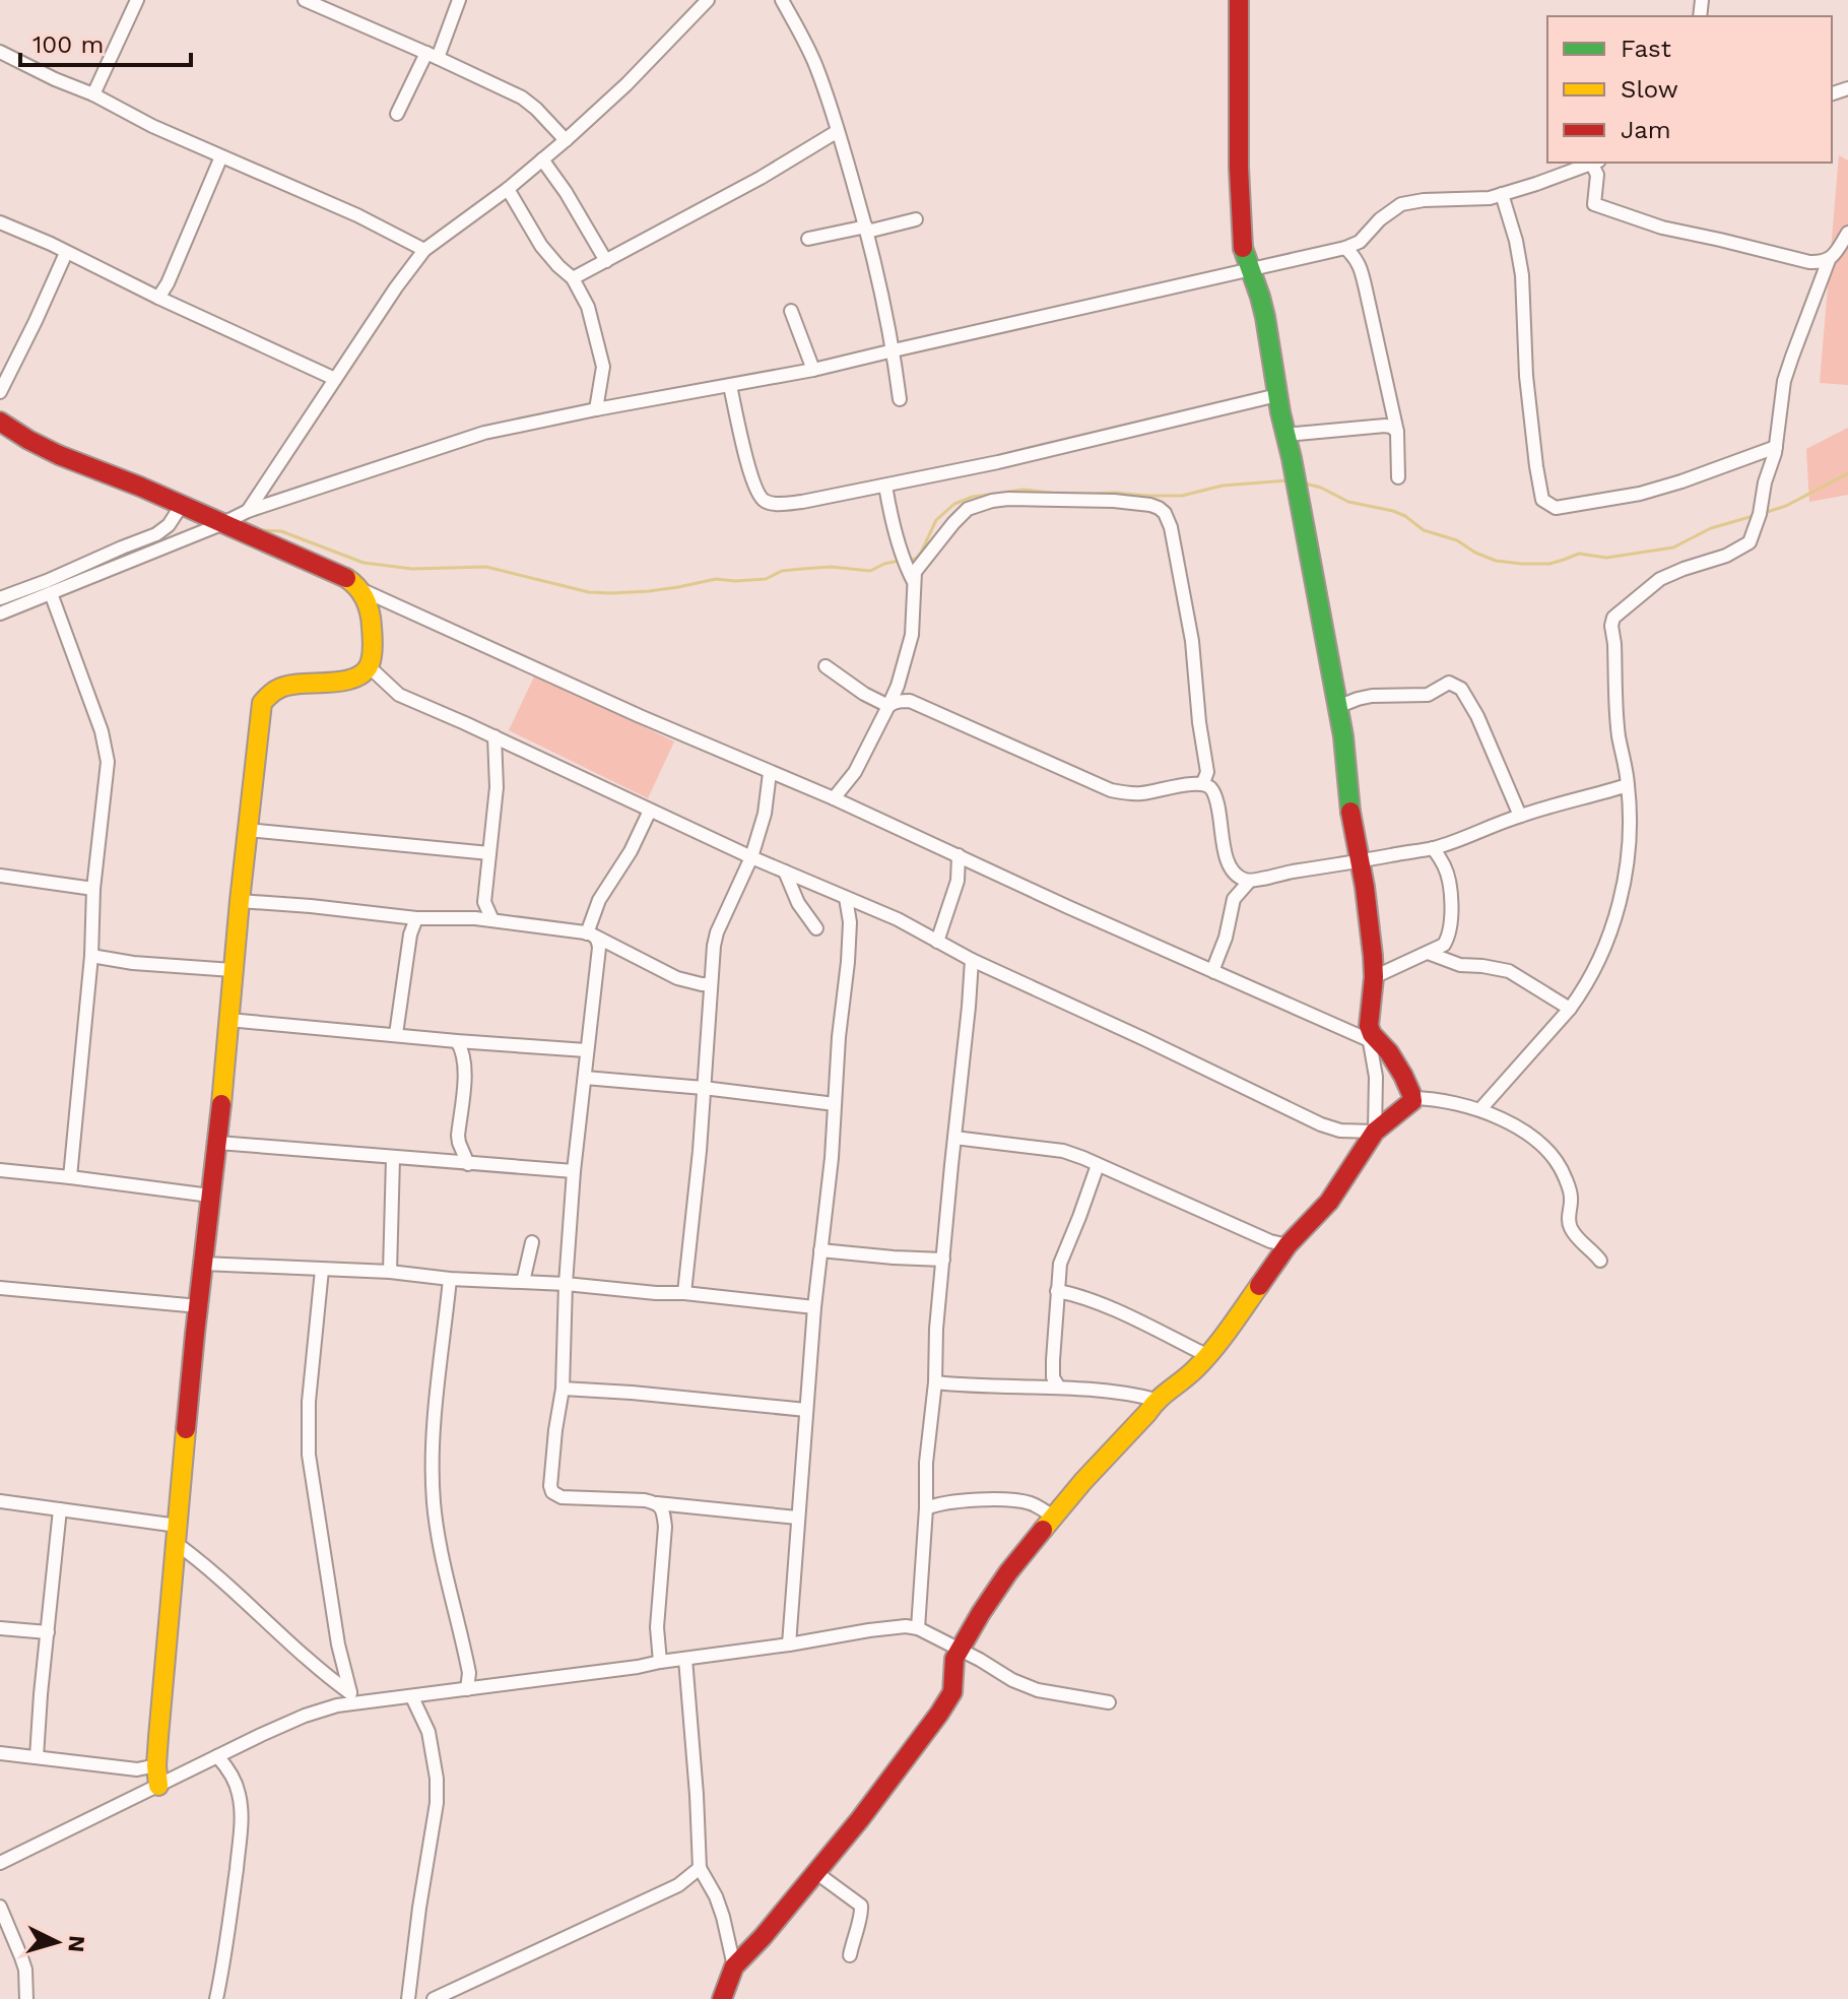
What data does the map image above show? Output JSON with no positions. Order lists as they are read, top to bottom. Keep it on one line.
{"legend":["Fast","Slow","Jam"],"scale_bar":"100 m","north":"right"}
